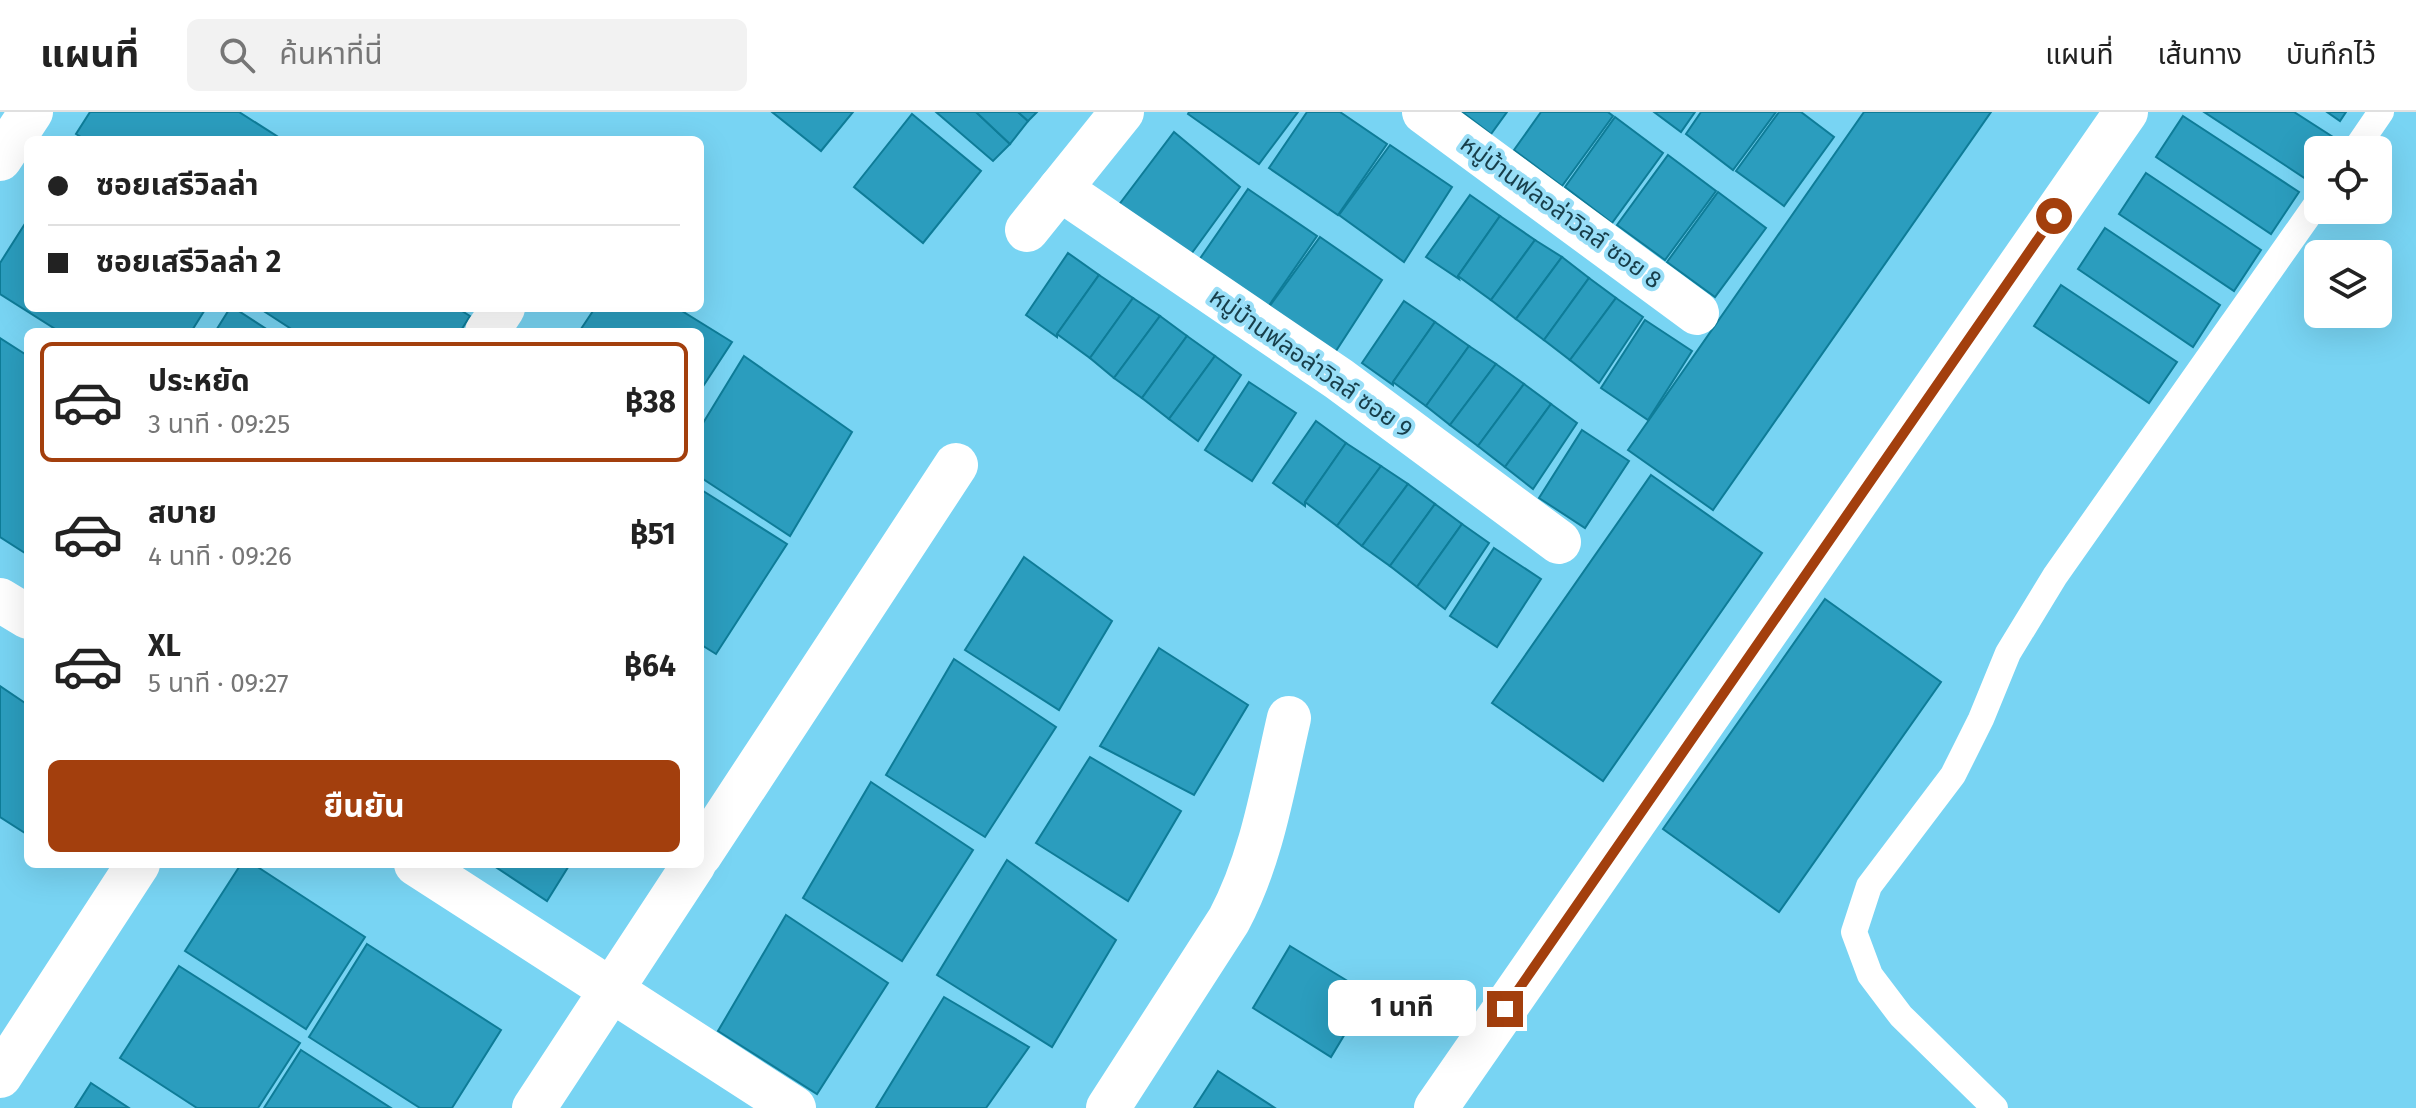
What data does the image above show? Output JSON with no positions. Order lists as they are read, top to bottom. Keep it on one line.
{"streets":{"street":["หมู่บ้านฟลอล่าวิลล์ ซอย 8","หมู่บ้านฟลอล่าวิลล์ ซอย 9"]},"page":{"header":"แผนที่","search":"ค้นหาที่นี่","nav":["แผนที่","เส้นทาง","บันทึกไว้"],"banner":["ซอยเสรีวิลล่า","ซอยเสรีวิลล่า 2"],"list":[{"name":"ประหยัด","note":"3 นาที · 09:25","value":"฿38"},{"name":"สบาย","note":"4 นาที · 09:26","value":"฿51"},{"name":"XL","note":"5 นาที · 09:27","value":"฿64"}],"buttons":"ยืนยัน","bubble":"1 นาที"}}
